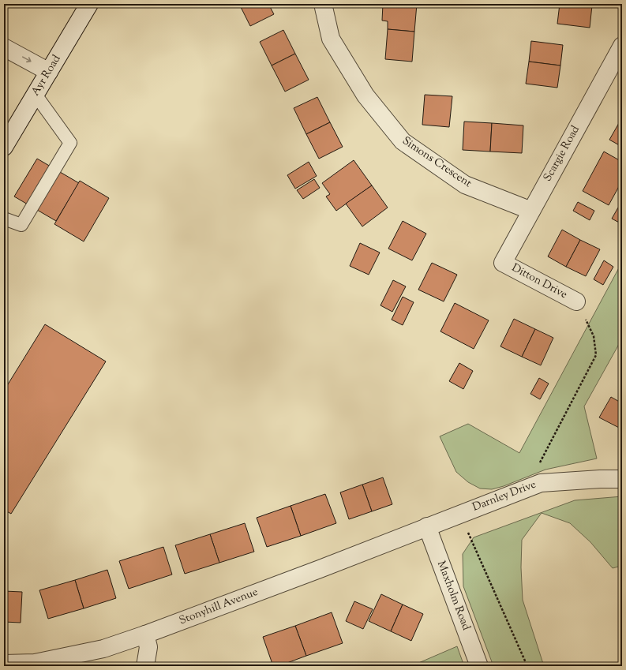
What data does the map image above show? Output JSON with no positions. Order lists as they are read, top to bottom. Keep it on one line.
{"streets":{"street":["Ayr Road","Scargie Road","Simons Crescent","Ditton Drive","Darnley Drive","Maxholm Road","Stonyhill Avenue"]},"crossings":[["Scargie Road","Simons Crescent"],["Scargie Road","Ditton Drive"],["Darnley Drive","Maxholm Road"],["Darnley Drive","Stonyhill Avenue"],["Maxholm Road","Stonyhill Avenue"]]}
